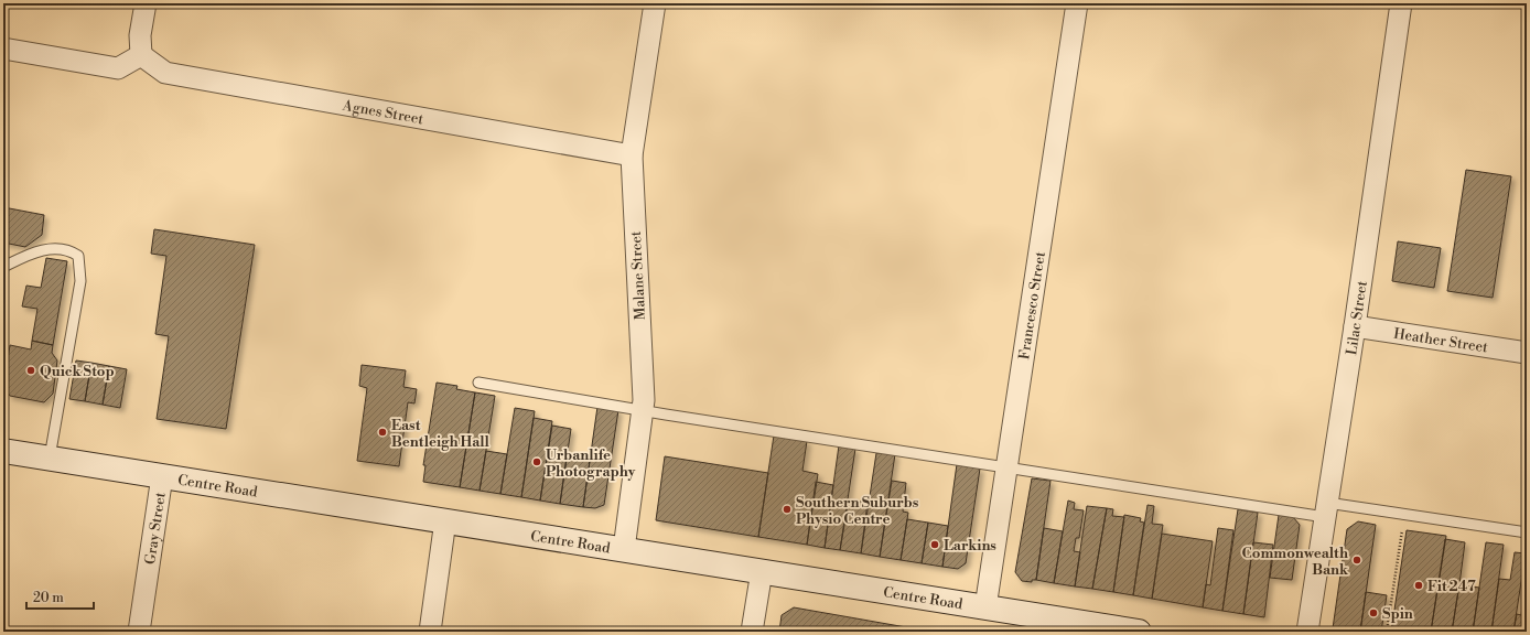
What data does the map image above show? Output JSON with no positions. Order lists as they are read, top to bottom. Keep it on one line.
{"streets":{"main road":["Centre Road"],"street":["Agnes Street","Malane Street","Francesco Street","Lilac Street","Heather Street","Gray Street"]},"crossings":[["Agnes Street","Malane Street"],["Malane Street","Centre Road"],["Francesco Street","Centre Road"],["Lilac Street","Heather Street"],["Centre Road","Gray Street"]],"places":["Quick Stop","East Bentleigh Hall","Urbanlife Photography","Southern Suburbs Physio Centre","Larkins","Commonwealth Bank","Fit 247","Spin"],"scale_bar":"20 m"}
